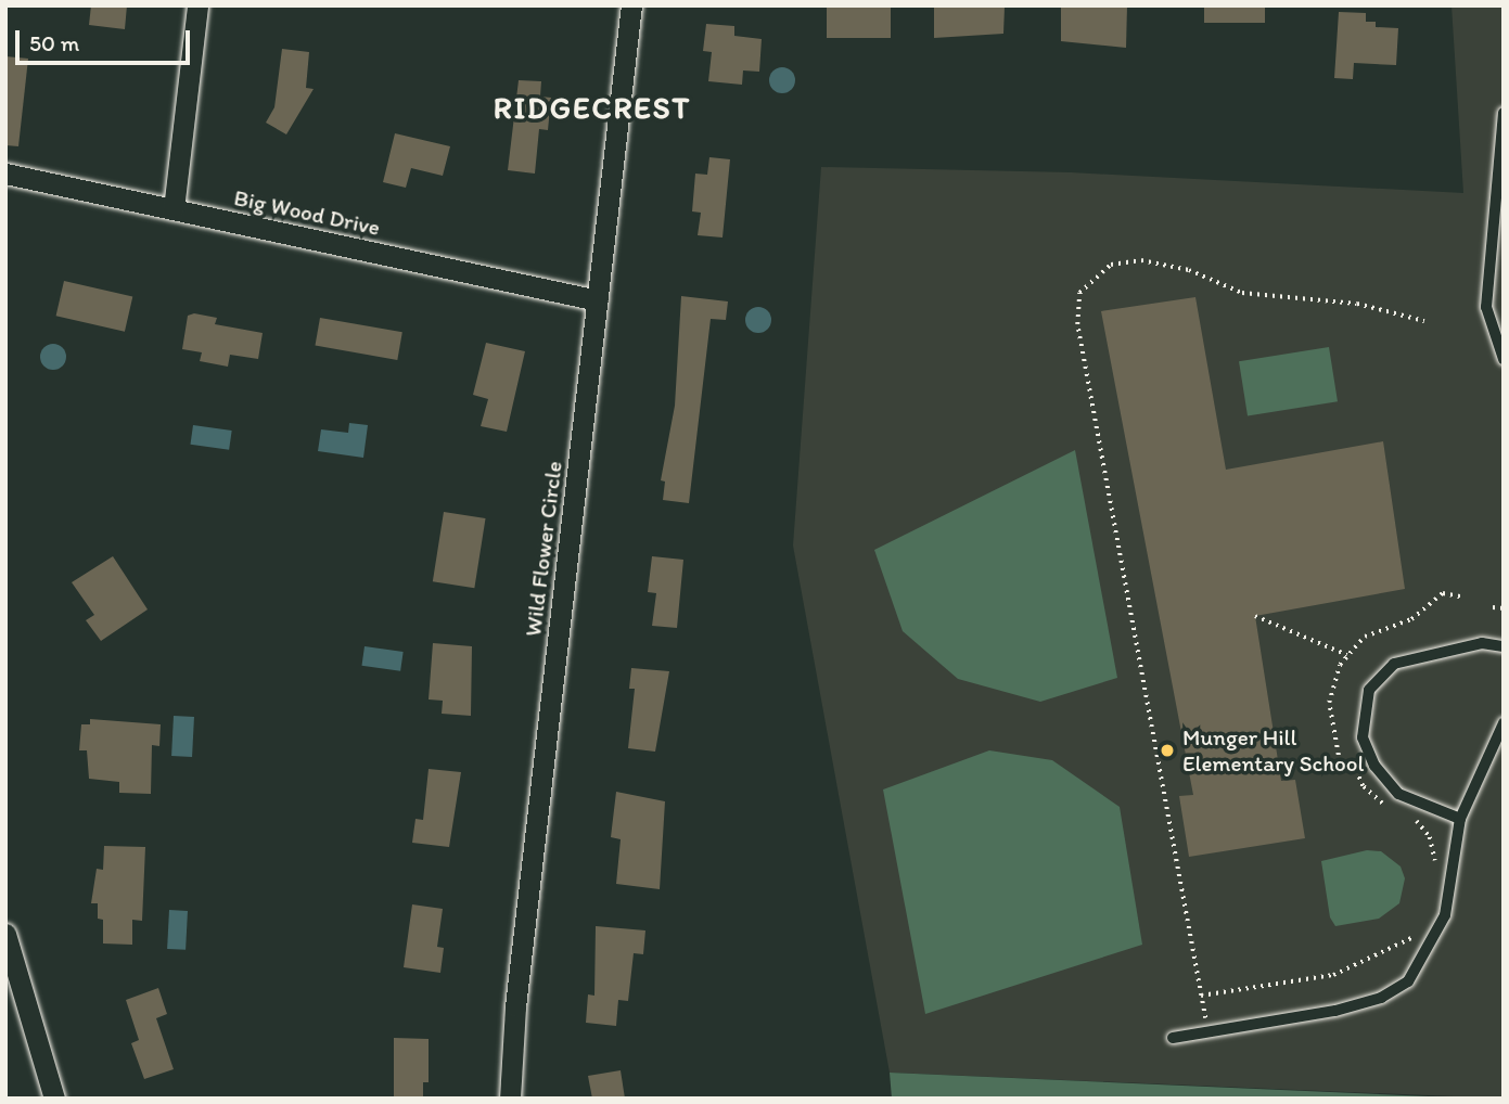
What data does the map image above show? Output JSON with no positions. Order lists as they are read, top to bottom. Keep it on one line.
{"streets":{"street":["Big Wood Drive","Wild Flower Circle"]},"crossings":[["Big Wood Drive","Wild Flower Circle"]],"districts":["RIDGECREST"],"places":["Munger Hill Elementary School"],"scale_bar":"50 m"}
